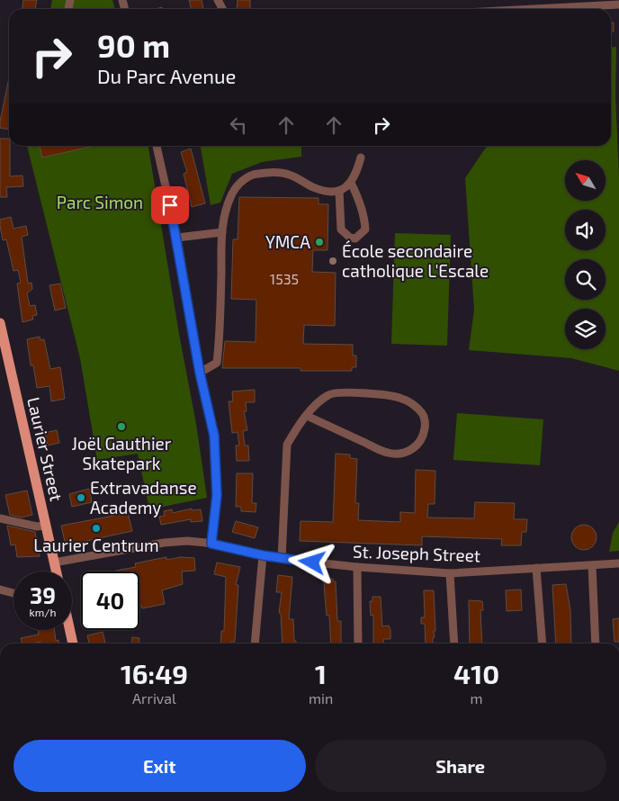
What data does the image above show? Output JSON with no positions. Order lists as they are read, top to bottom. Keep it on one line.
{"streets":{"main road":["Laurier Street"],"street":["St. Joseph Street"]},"crossings":[["Laurier Street","St. Joseph Street"]],"parks":["Parc Simon"],"places":["YMCA","École secondaire catholique L'Escale","Joël Gauthier Skatepark","Extravadanse Academy","Laurier Centrum"],"house_numbers":["1535"],"north":"top left","page":{"turn":["90 m","Du Parc Avenue"],"speed":"39 km/h","limit":"40","eta":["16:49","Arrival","1","min","410","m"],"buttons":["Exit","Share"]}}
